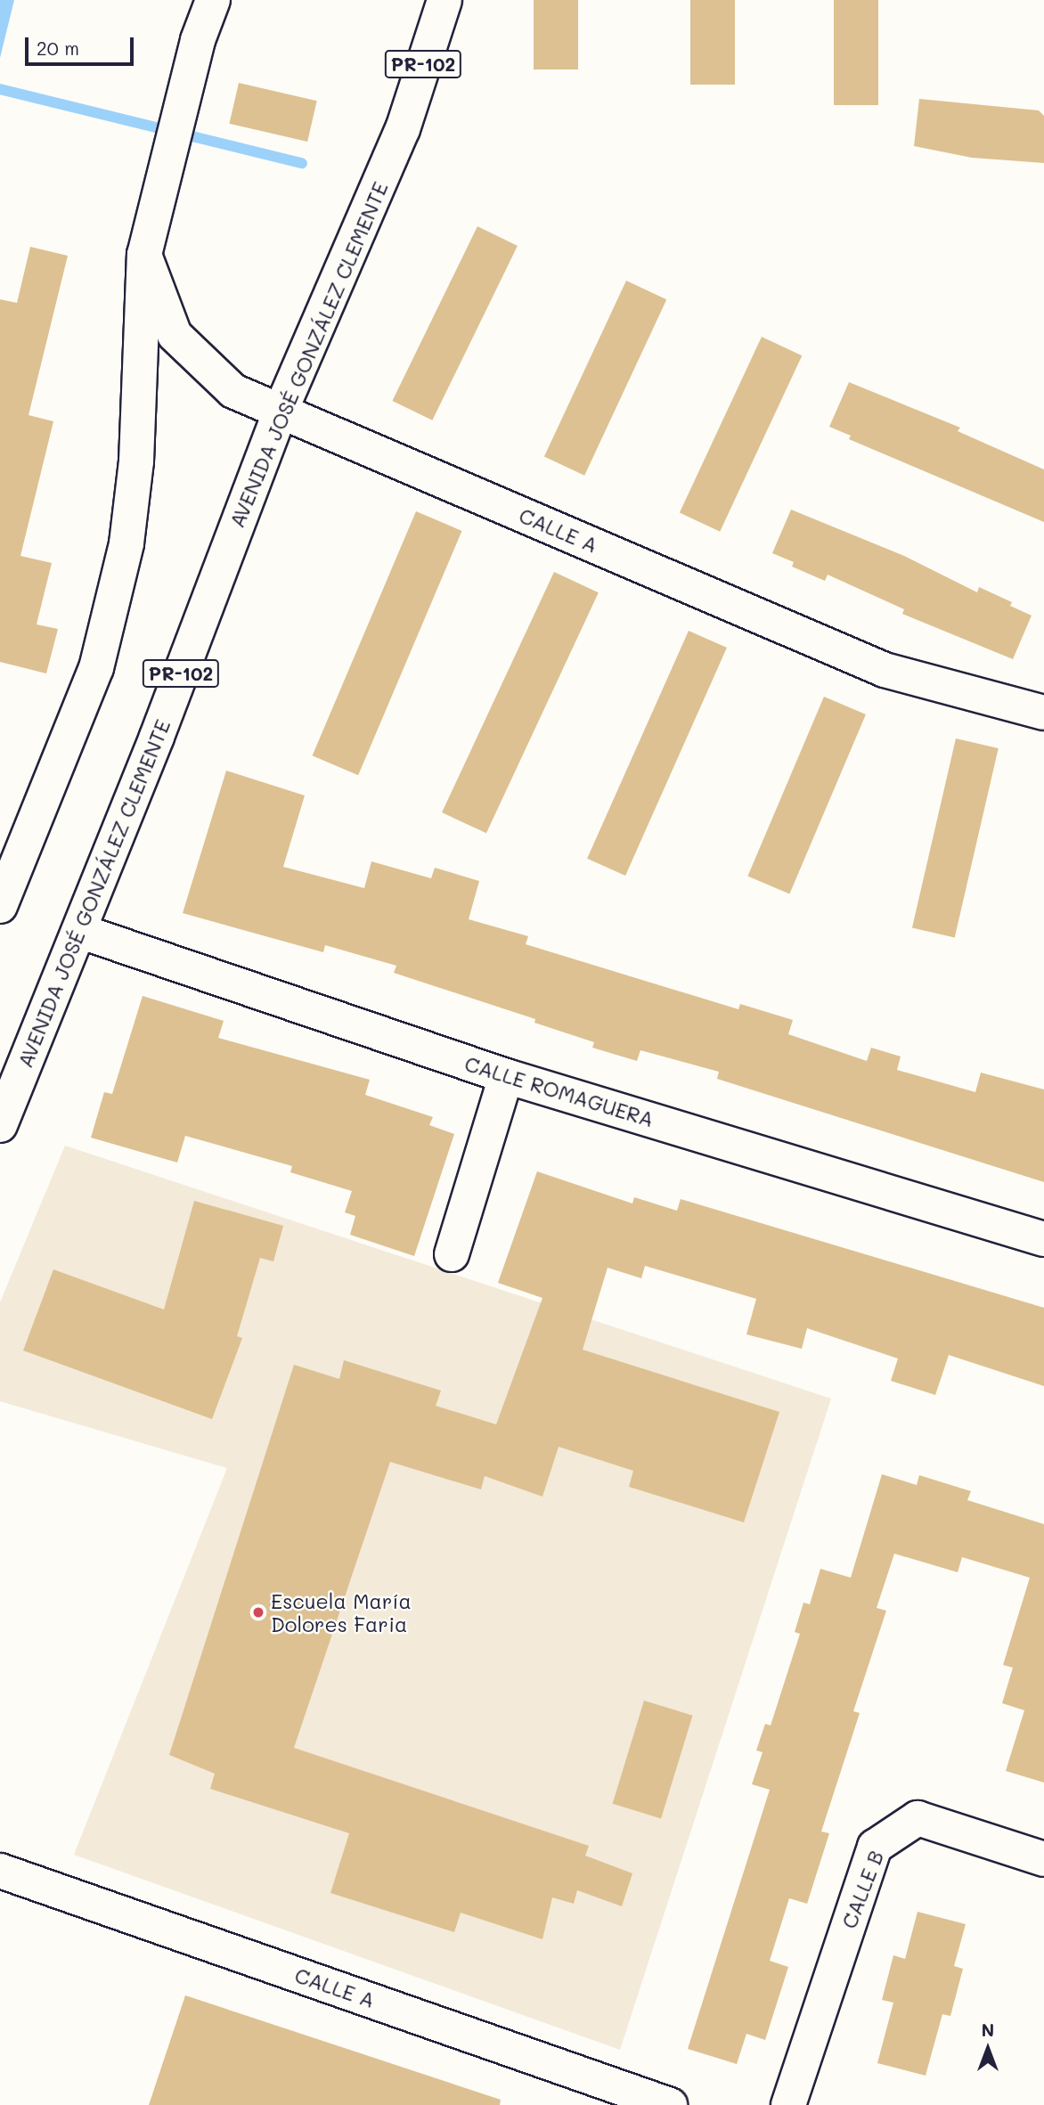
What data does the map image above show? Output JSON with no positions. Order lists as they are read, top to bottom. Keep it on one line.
{"streets":{"street":["PR-102","AVENIDA JOSÉ GONZÁLEZ CLEMENTE","CALLE A","CALLE ROMAGUERA","CALLE B"]},"crossings":[["AVENIDA JOSÉ GONZÁLEZ CLEMENTE","CALLE A"],["AVENIDA JOSÉ GONZÁLEZ CLEMENTE","CALLE ROMAGUERA"]],"places":["Escuela María Dolores Faria"],"scale_bar":"20 m","north":"top"}
